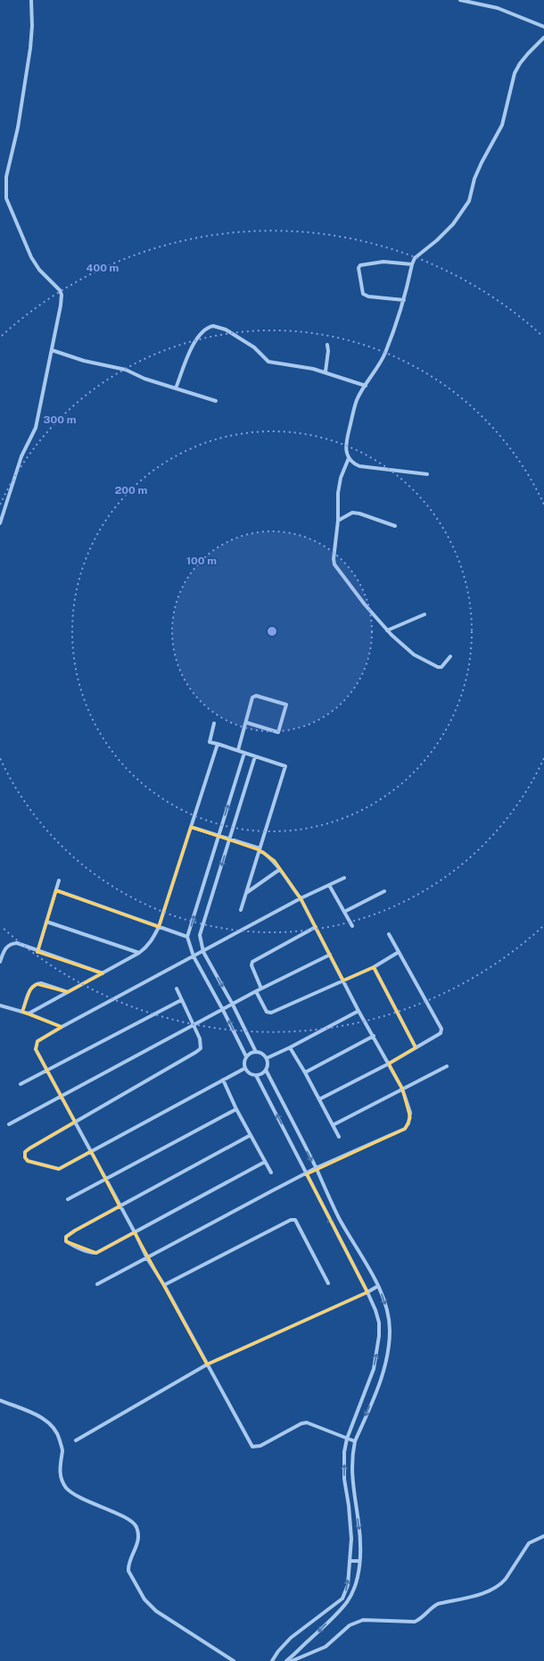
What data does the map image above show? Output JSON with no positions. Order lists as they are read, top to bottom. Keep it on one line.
{"rings":["400 m","300 m","200 m","100 m"]}
